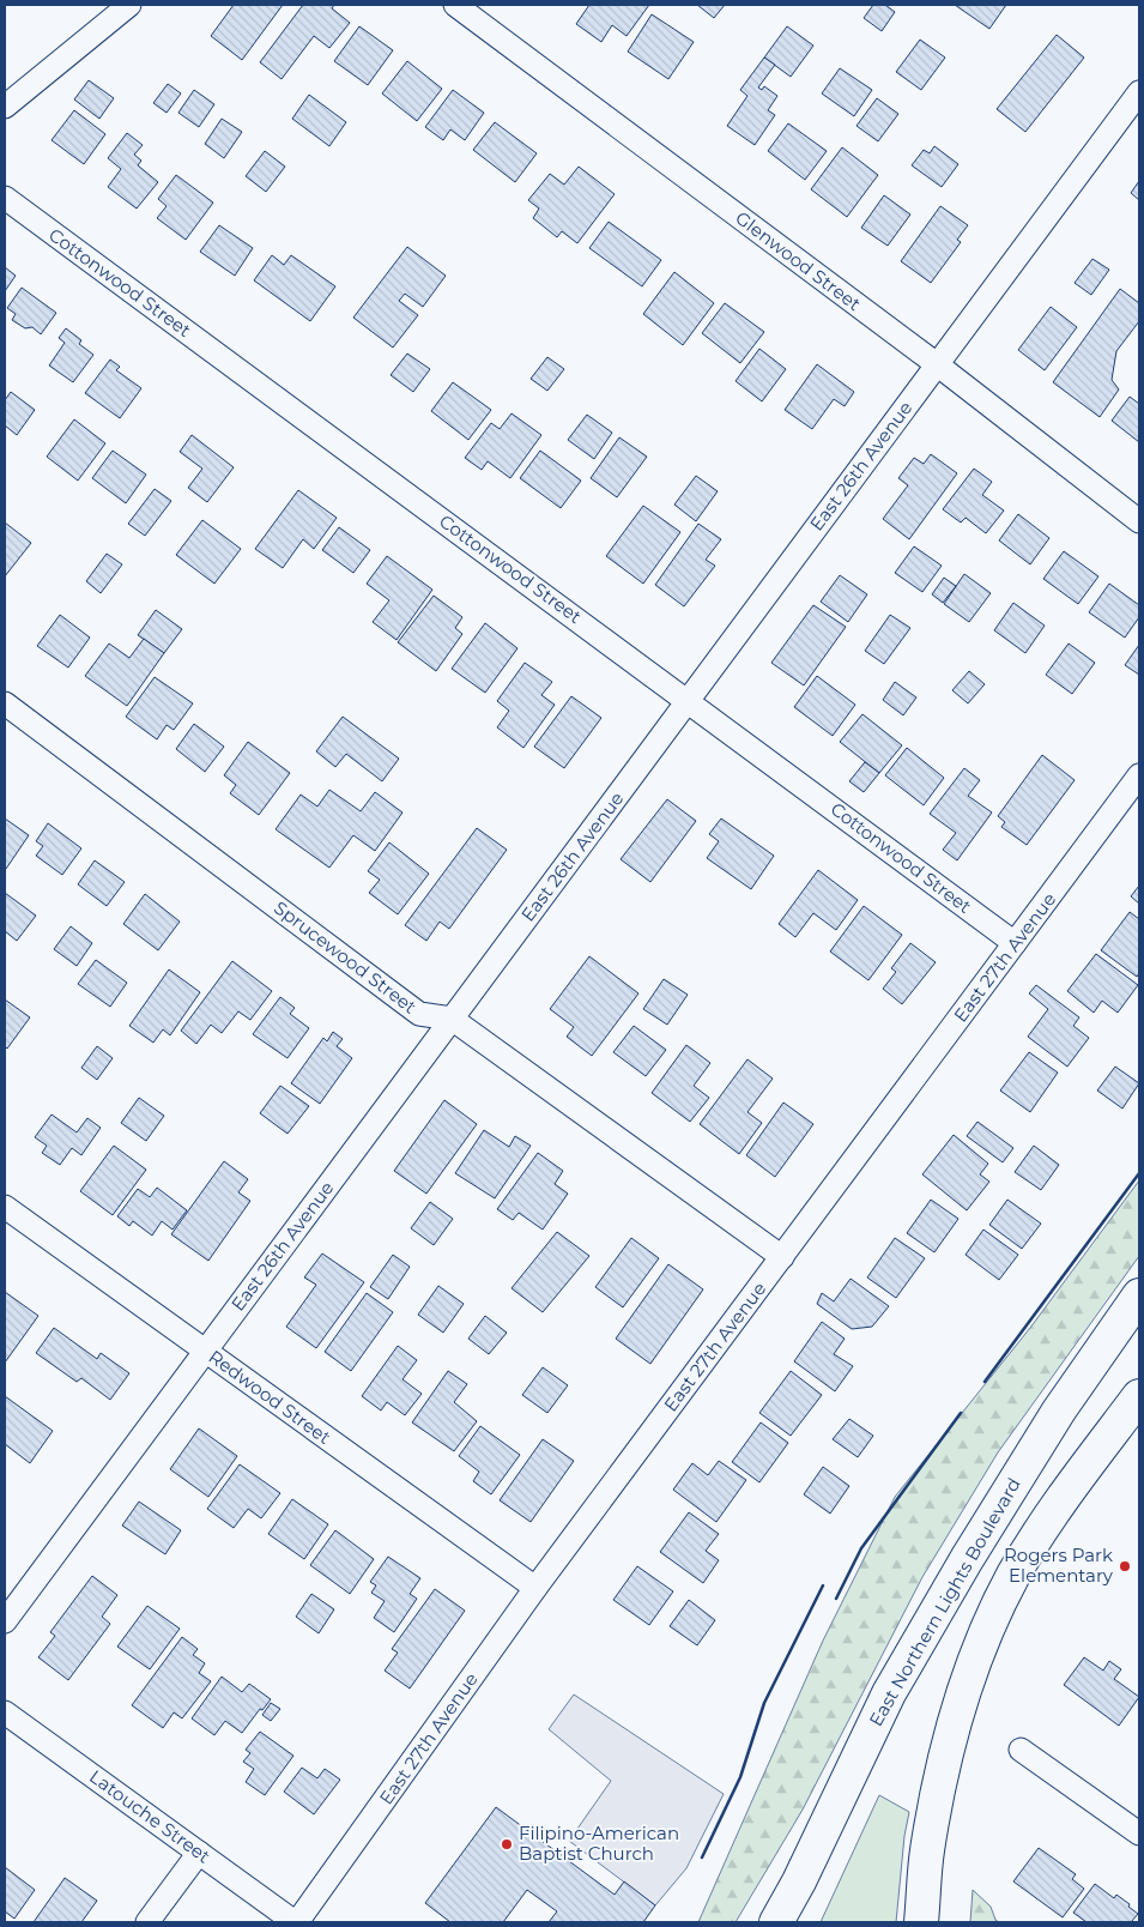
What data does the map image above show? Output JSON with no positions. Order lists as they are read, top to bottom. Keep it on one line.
{"streets":{"main road":["East Northern Lights Boulevard"],"street":["Glenwood Street","Cottonwood Street","East 26th Avenue","Sprucewood Street","East 27th Avenue","Redwood Street","Latouche Street"]},"crossings":[["Glenwood Street","East 26th Avenue"],["Cottonwood Street","East 26th Avenue"],["Cottonwood Street","East 27th Avenue"],["East 26th Avenue","Sprucewood Street"],["East 26th Avenue","Redwood Street"],["Sprucewood Street","East 27th Avenue"],["East 27th Avenue","Redwood Street"],["East 27th Avenue","Latouche Street"]],"places":["Rogers Park Elementary","Filipino-American Baptist Church"]}
